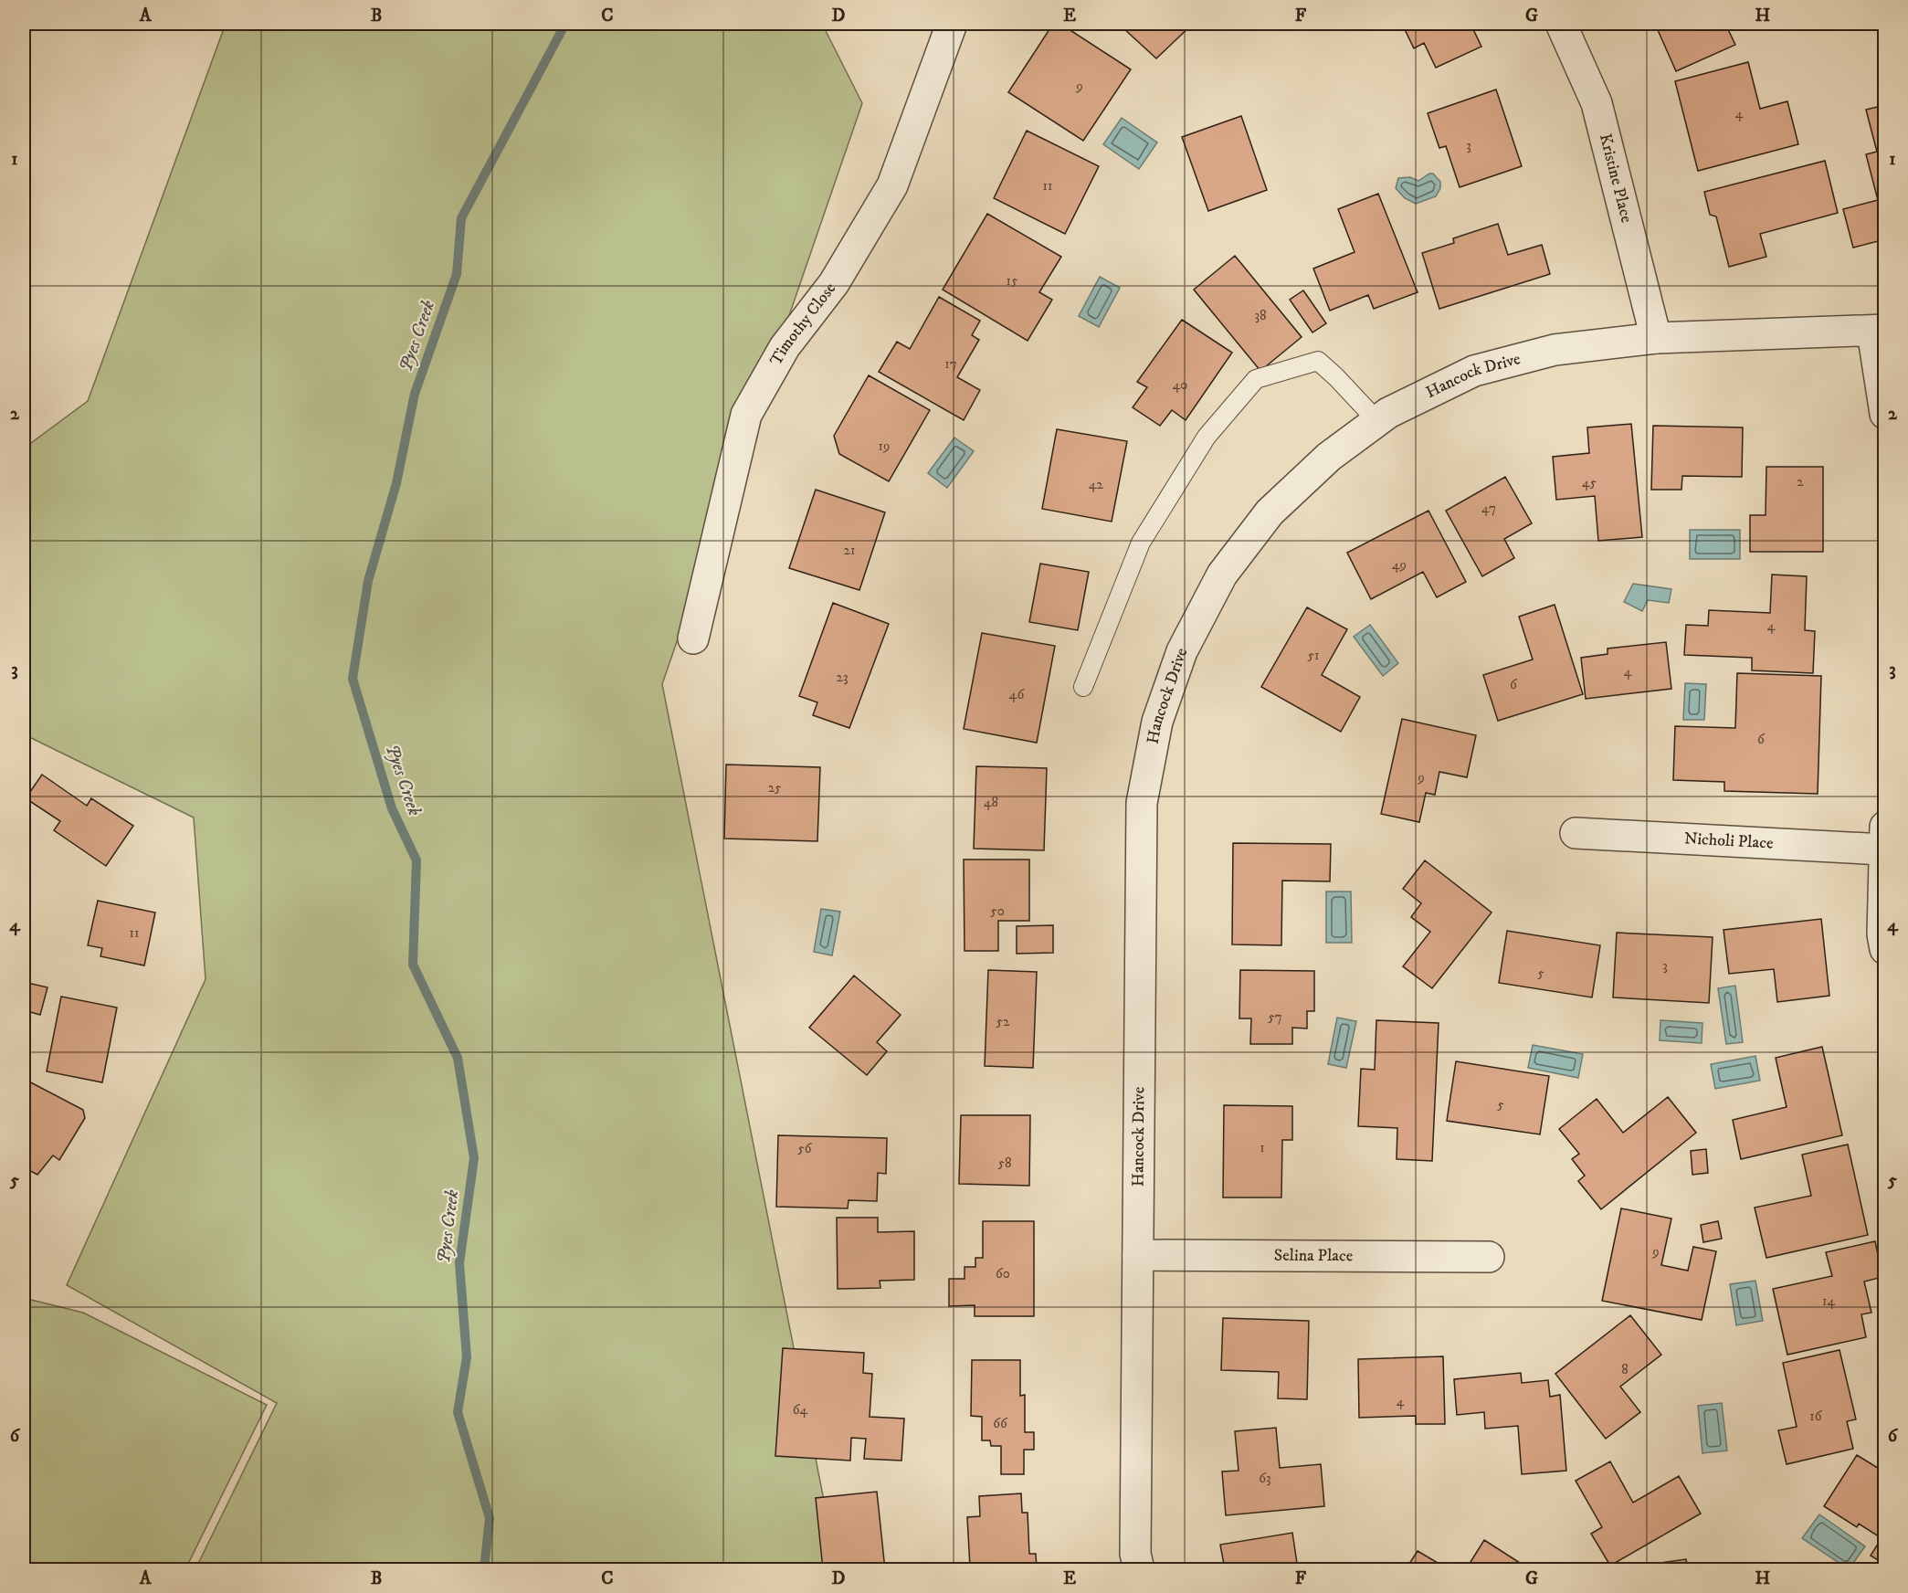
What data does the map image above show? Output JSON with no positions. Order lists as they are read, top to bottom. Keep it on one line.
{"streets":{"street":["Kristine Place","Timothy Close","Hancock Drive","Nicholi Place","Selina Place"]},"crossings":[["Kristine Place","Hancock Drive"],["Hancock Drive","Selina Place"]],"water":["Pyes Creek"],"house_numbers":["9","4","3","11","15","38","17","40","19","2","45","42","47","21","49","4","51","4","23","6","46","6","9","25","48","50","11","3","5","57","52","5","1","56","58","9","60","14","8","4","64","16","66","63"],"grid":{"columns":["A","B","C","D","E","F","G","H"],"rows":["1","2","3","4","5","6"]}}
